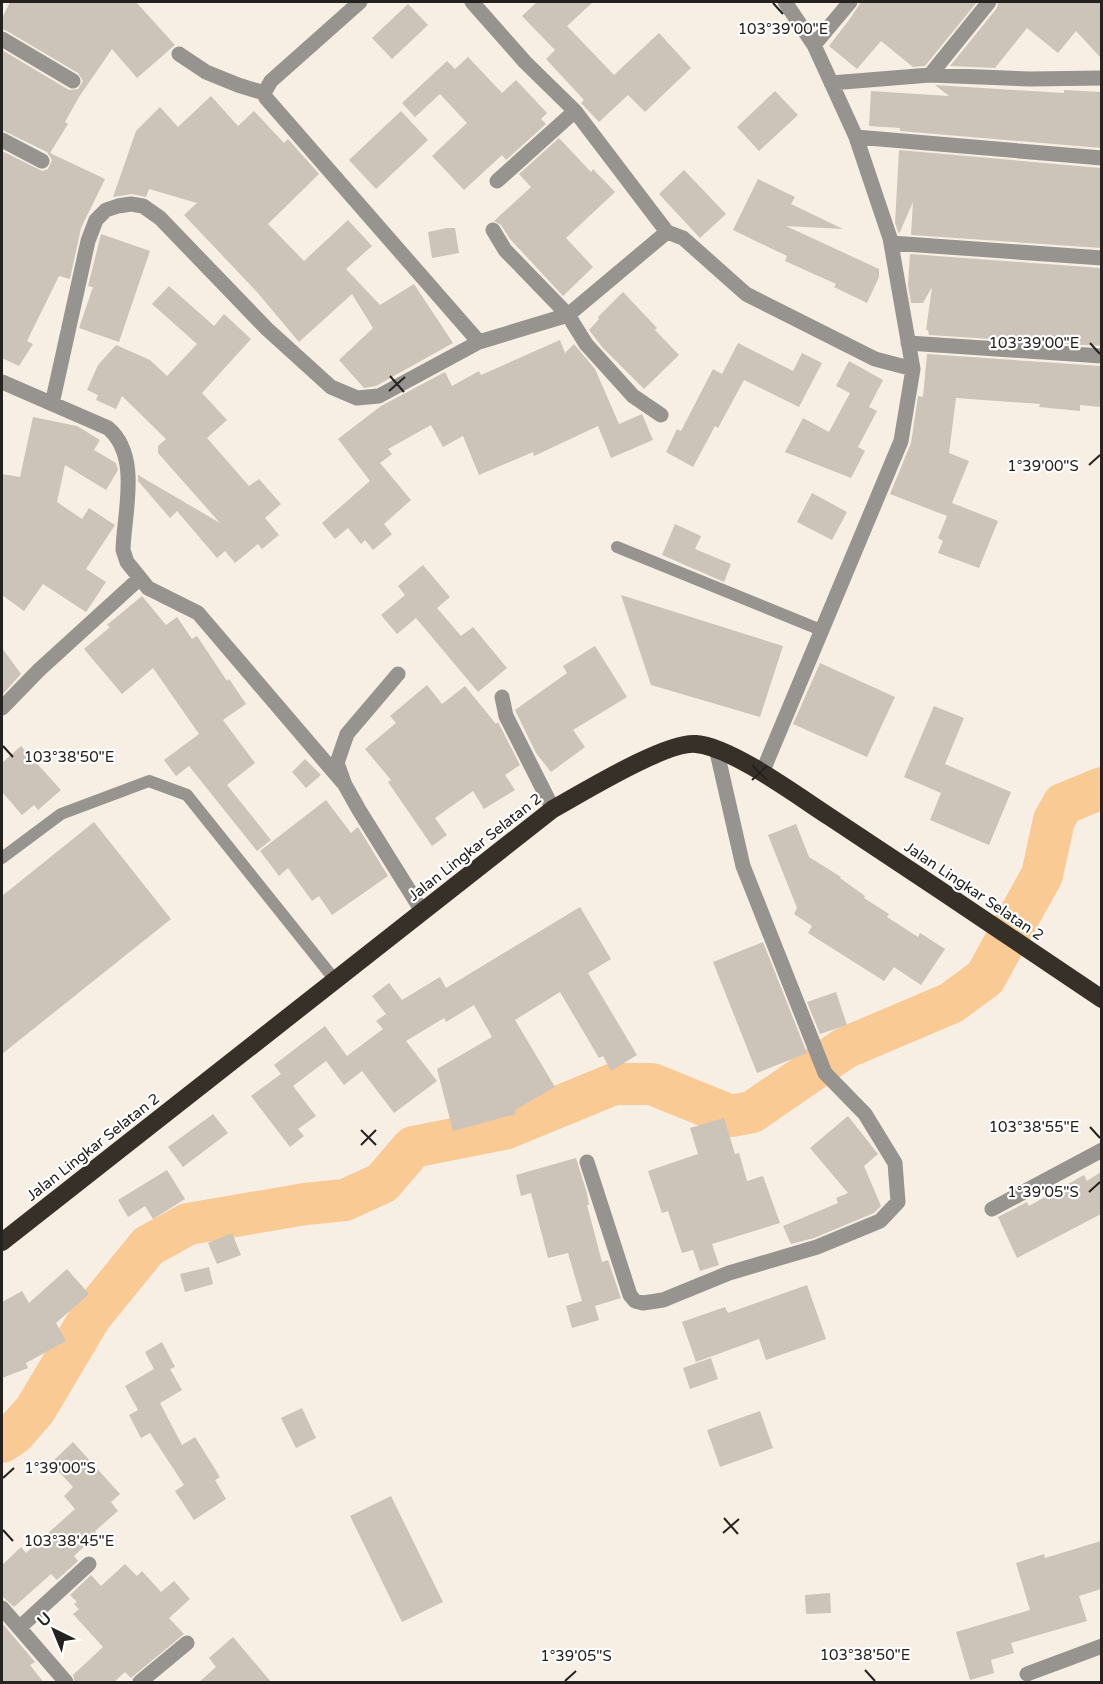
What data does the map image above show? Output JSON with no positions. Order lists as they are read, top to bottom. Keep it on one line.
{"streets":{"highway":["Jalan Lingkar Selatan 2"]},"north":"top left","coordinates":["103°39'00\"E","1°39'00\"S","103°38'50\"E","103°38'55\"E","1°39'05\"S","103°38'45\"E"]}
